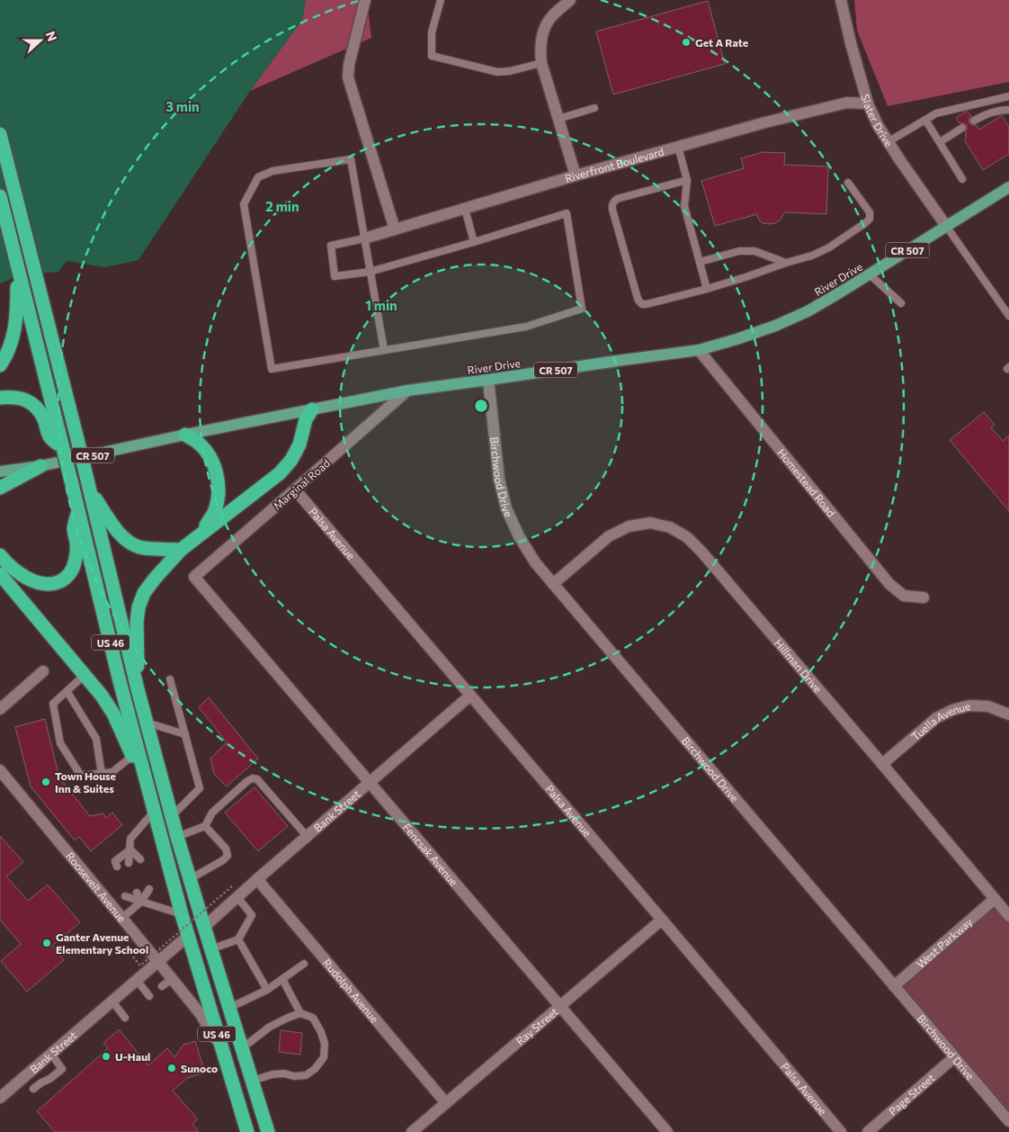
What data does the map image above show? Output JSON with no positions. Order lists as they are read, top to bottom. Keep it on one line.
{"streets":{"highway":["US 46"],"main road":["CR 507","River Drive"],"street":["Slater Drive","Riverfront Boulevard","Birchwood Drive","Homestead Road","Marginal Road","Palsa Avenue","Hillman Drive","Tuella Avenue","Bank Street","Fencsak Avenue","Roosevelt Avenue","West Parkway","Rudolph Avenue","Ray Street","Page Street"]},"crossings":[["Slater Drive","Riverfront Boulevard"],["Slater Drive","River Drive"],["River Drive","Birchwood Drive"],["River Drive","Homestead Road"],["River Drive","Marginal Road"],["Birchwood Drive","Hillman Drive"],["Birchwood Drive","West Parkway"],["Birchwood Drive","Page Street"],["Marginal Road","Palsa Avenue"],["Marginal Road","Fencsak Avenue"],["Palsa Avenue","Bank Street"],["Palsa Avenue","Ray Street"],["US 46","Bank Street"],["US 46","Roosevelt Avenue"],["Hillman Drive","Tuella Avenue"],["Hillman Drive","West Parkway"],["Bank Street","Fencsak Avenue"],["Bank Street","Roosevelt Avenue"],["Bank Street","Rudolph Avenue"],["Fencsak Avenue","Ray Street"],["Rudolph Avenue","Ray Street"]],"places":["Get A Rate","Town House Inn & Suites","Ganter Avenue Elementary School","U-Haul","Sunoco"],"north":"right","rings":["3 min","2 min","1 min"]}
